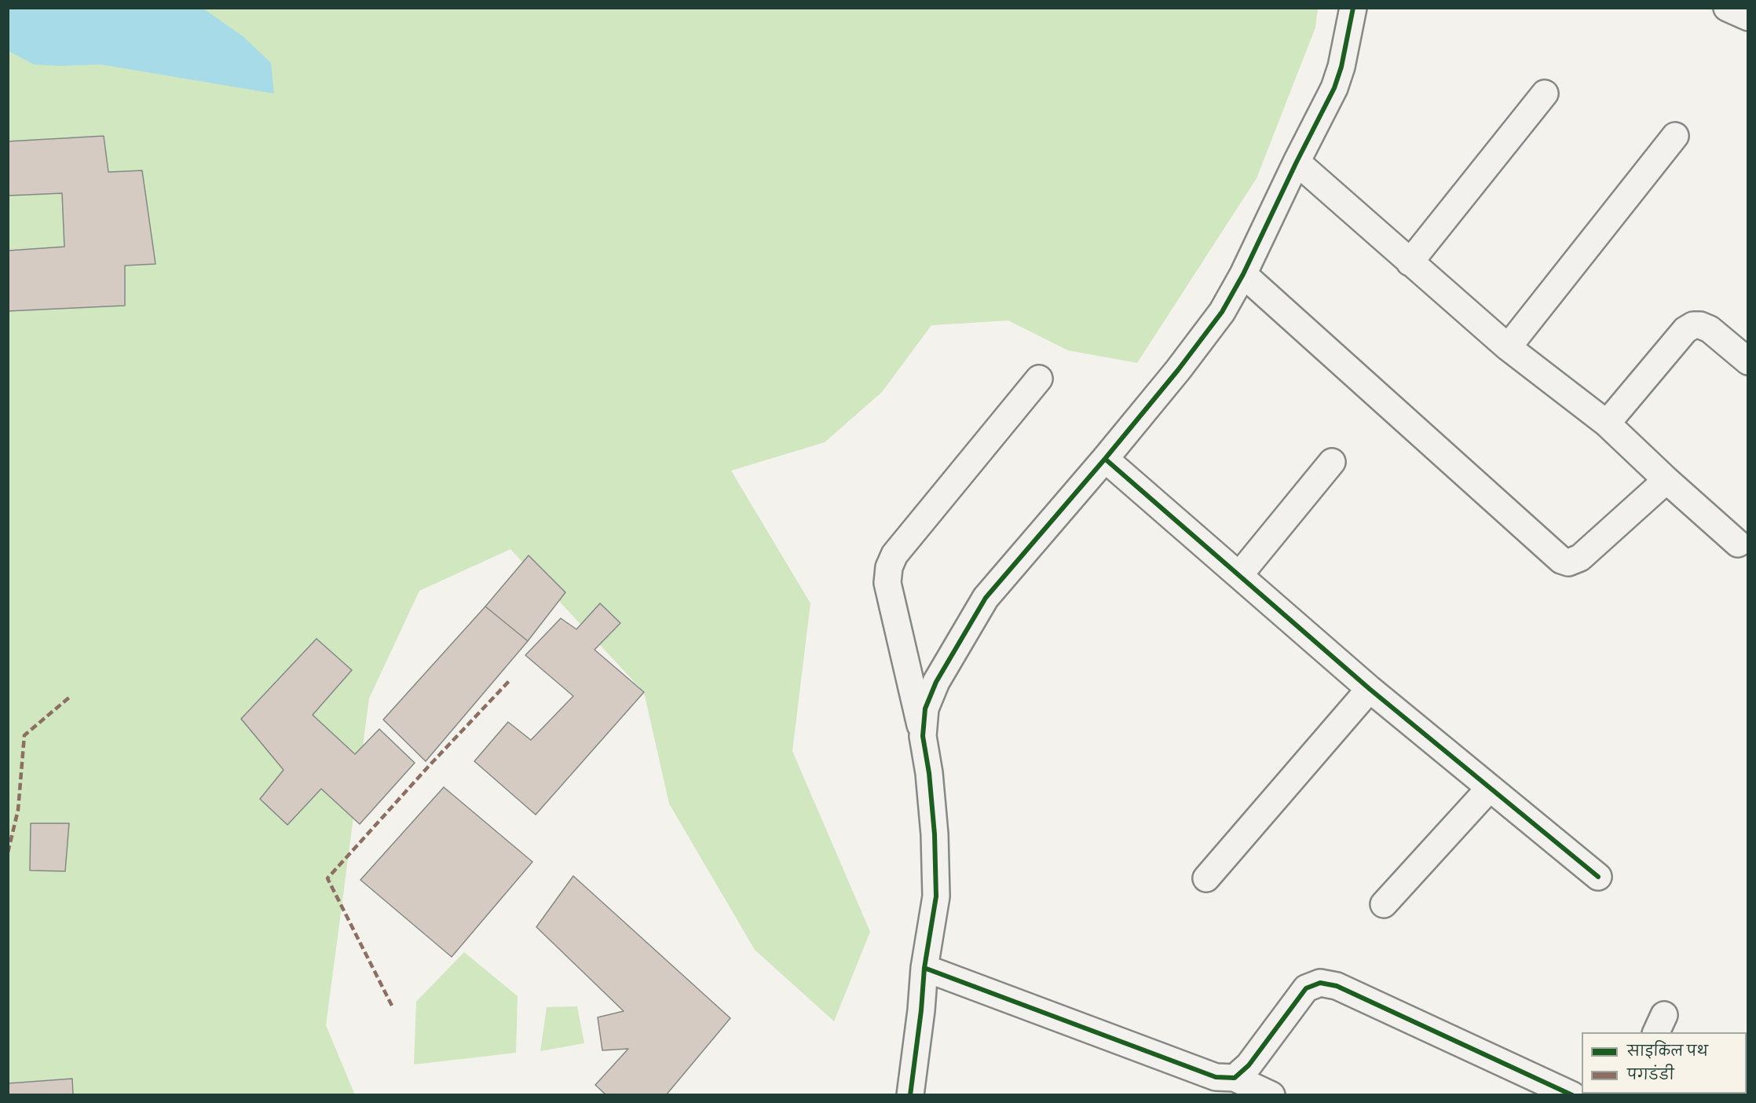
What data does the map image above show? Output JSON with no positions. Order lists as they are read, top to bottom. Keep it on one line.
{"legend":["साइकिल पथ","पगडंडी"]}
